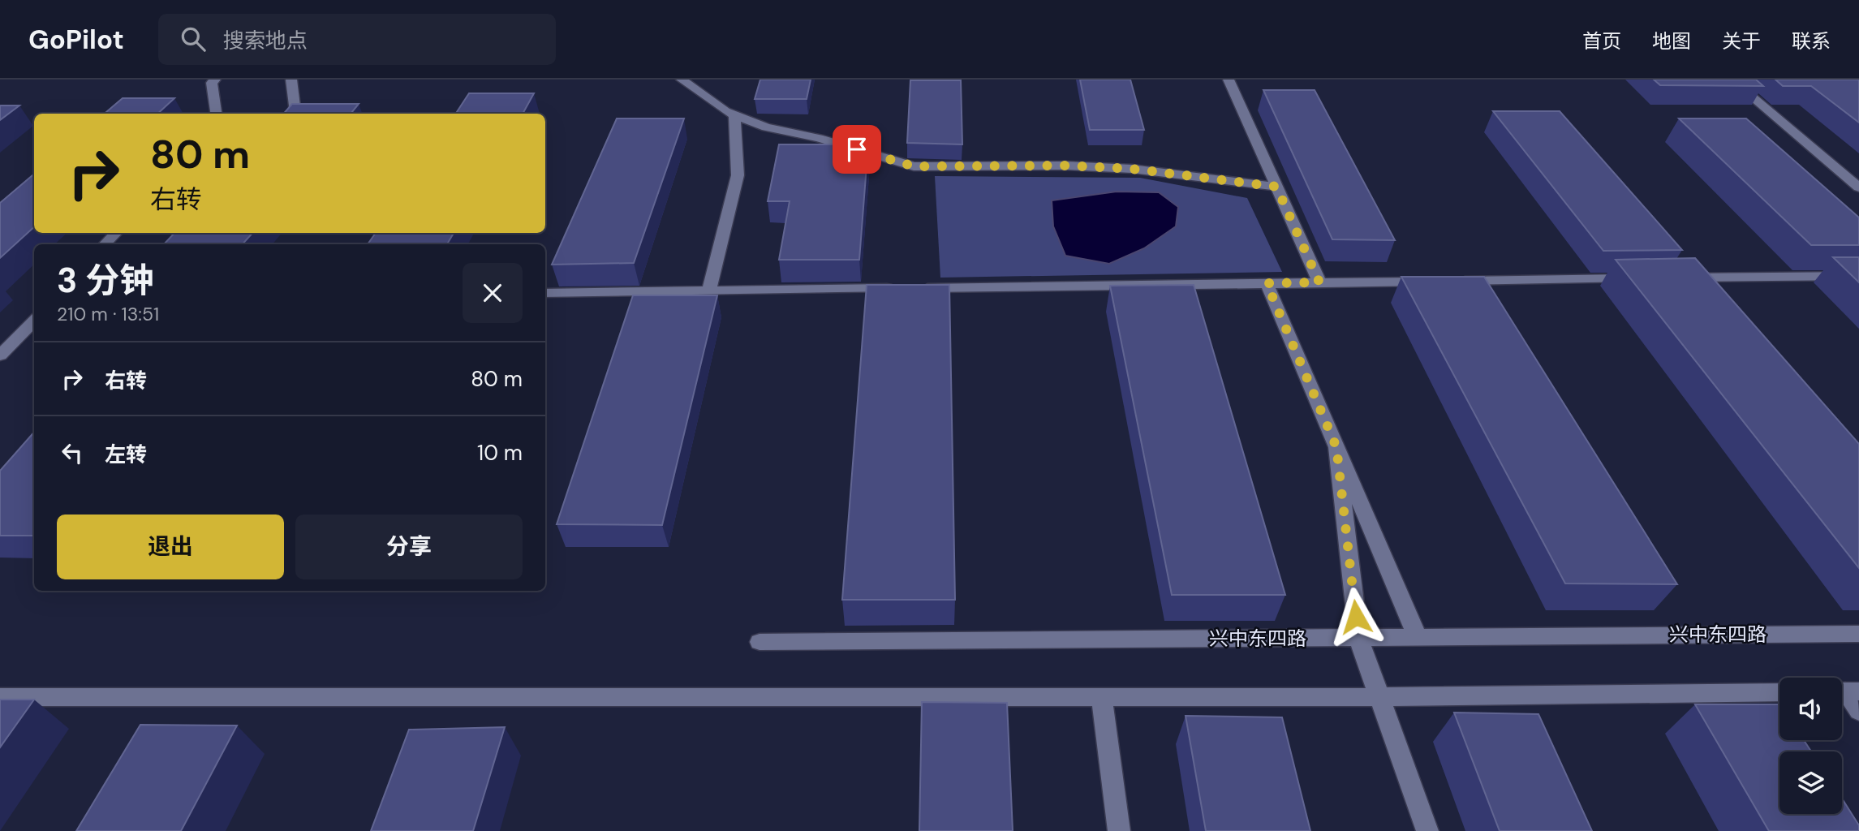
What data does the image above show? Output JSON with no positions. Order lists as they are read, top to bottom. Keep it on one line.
{"streets":{"street":["兴中东四路"]},"page":{"header":"GoPilot","search":"搜索地点","nav":["首页","地图","关于","联系"],"turn":["80 m","右转"],"heading":["3 分钟","210 m · 13:51"],"list":[{"name":"右转","value":"80 m"},{"name":"左转","value":"10 m"}],"buttons":["退出","分享"]}}
